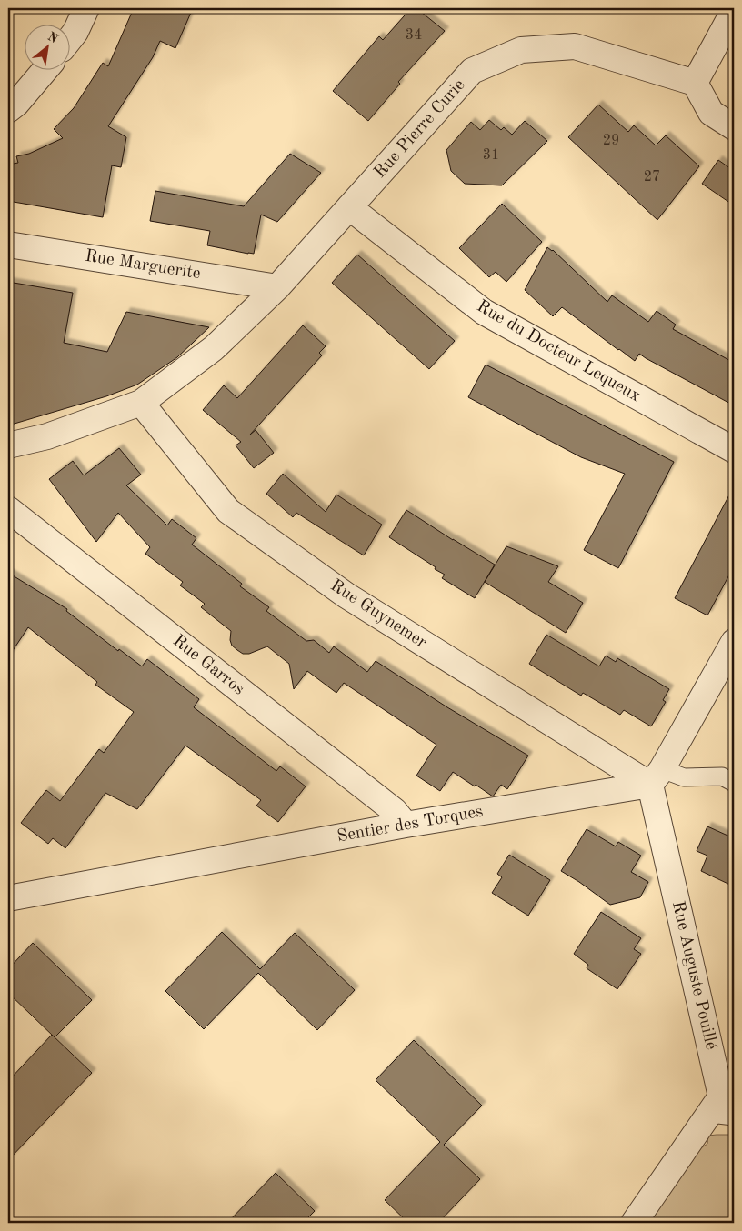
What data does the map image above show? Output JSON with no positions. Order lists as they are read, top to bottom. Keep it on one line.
{"streets":{"street":["Rue Pierre Curie","Rue Marguerite","Rue du Docteur Lequeux","Rue Guynemer","Rue Garros","Sentier des Torques","Rue Auguste Pouillé"]},"crossings":[["Rue Pierre Curie","Rue Marguerite"],["Rue Pierre Curie","Rue du Docteur Lequeux"],["Rue Pierre Curie","Rue Guynemer"],["Rue Guynemer","Sentier des Torques"],["Rue Guynemer","Rue Auguste Pouillé"],["Rue Garros","Sentier des Torques"],["Sentier des Torques","Rue Auguste Pouillé"]],"house_numbers":["34","29","31","27"],"north":"top right"}
